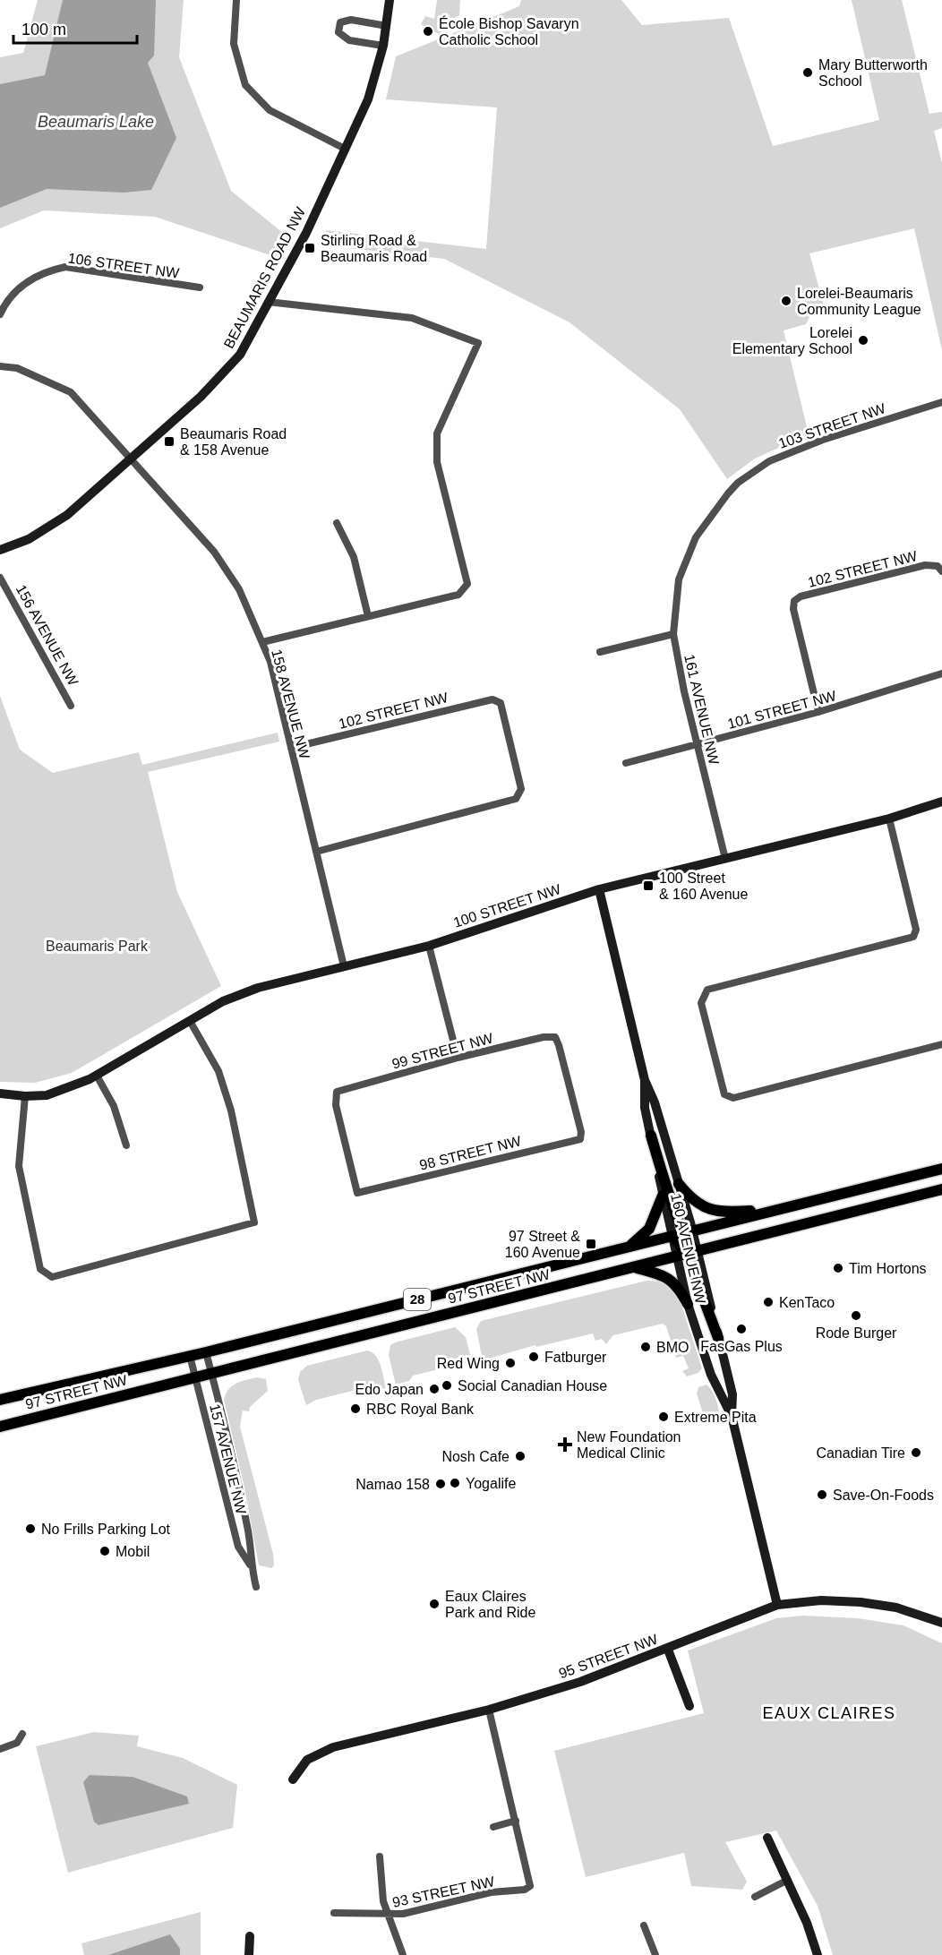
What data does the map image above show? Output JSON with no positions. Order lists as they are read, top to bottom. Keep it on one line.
{"streets":{"main road":["97 STREET NW","28"],"street":["106 STREET NW","BEAUMARIS ROAD NW","103 STREET NW","102 STREET NW","156 AVENUE NW","158 AVENUE NW","161 AVENUE NW","101 STREET NW","100 STREET NW","99 STREET NW","98 STREET NW","160 AVENUE NW","157 AVENUE NW","95 STREET NW","93 STREET NW"]},"crossings":[["BEAUMARIS ROAD NW","158 AVENUE NW"],["103 STREET NW","161 AVENUE NW"],["102 STREET NW","158 AVENUE NW"],["102 STREET NW","101 STREET NW"],["158 AVENUE NW","100 STREET NW"],["161 AVENUE NW","101 STREET NW"],["161 AVENUE NW","100 STREET NW"],["100 STREET NW","160 AVENUE NW"],["99 STREET NW","98 STREET NW"],["160 AVENUE NW","97 STREET NW"],["160 AVENUE NW","95 STREET NW"],["97 STREET NW","157 AVENUE NW"]],"districts":["EAUX CLAIRES"],"water":["Beaumaris Lake"],"parks":["Beaumaris Park"],"places":{"other":["École Bishop Savaryn Catholic School","Mary Butterworth School","Lorelei-Beaumaris Community League","Lorelei Elementary School","Tim Hortons","KenTaco","Rode Burger","FasGas Plus","BMO","Fatburger","Red Wing","Social Canadian House","Edo Japan","RBC Royal Bank","Extreme Pita","Canadian Tire","Nosh Cafe","Yogalife","Namao 158","Save-On-Foods","No Frills Parking Lot","Mobil","Eaux Claires Park and Ride"],"transit":["Stirling Road & Beaumaris Road","Beaumaris Road & 158 Avenue","100 Street & 160 Avenue","97 Street & 160 Avenue"],"health":["New Foundation Medical Clinic"]},"scale_bar":"100 m"}
